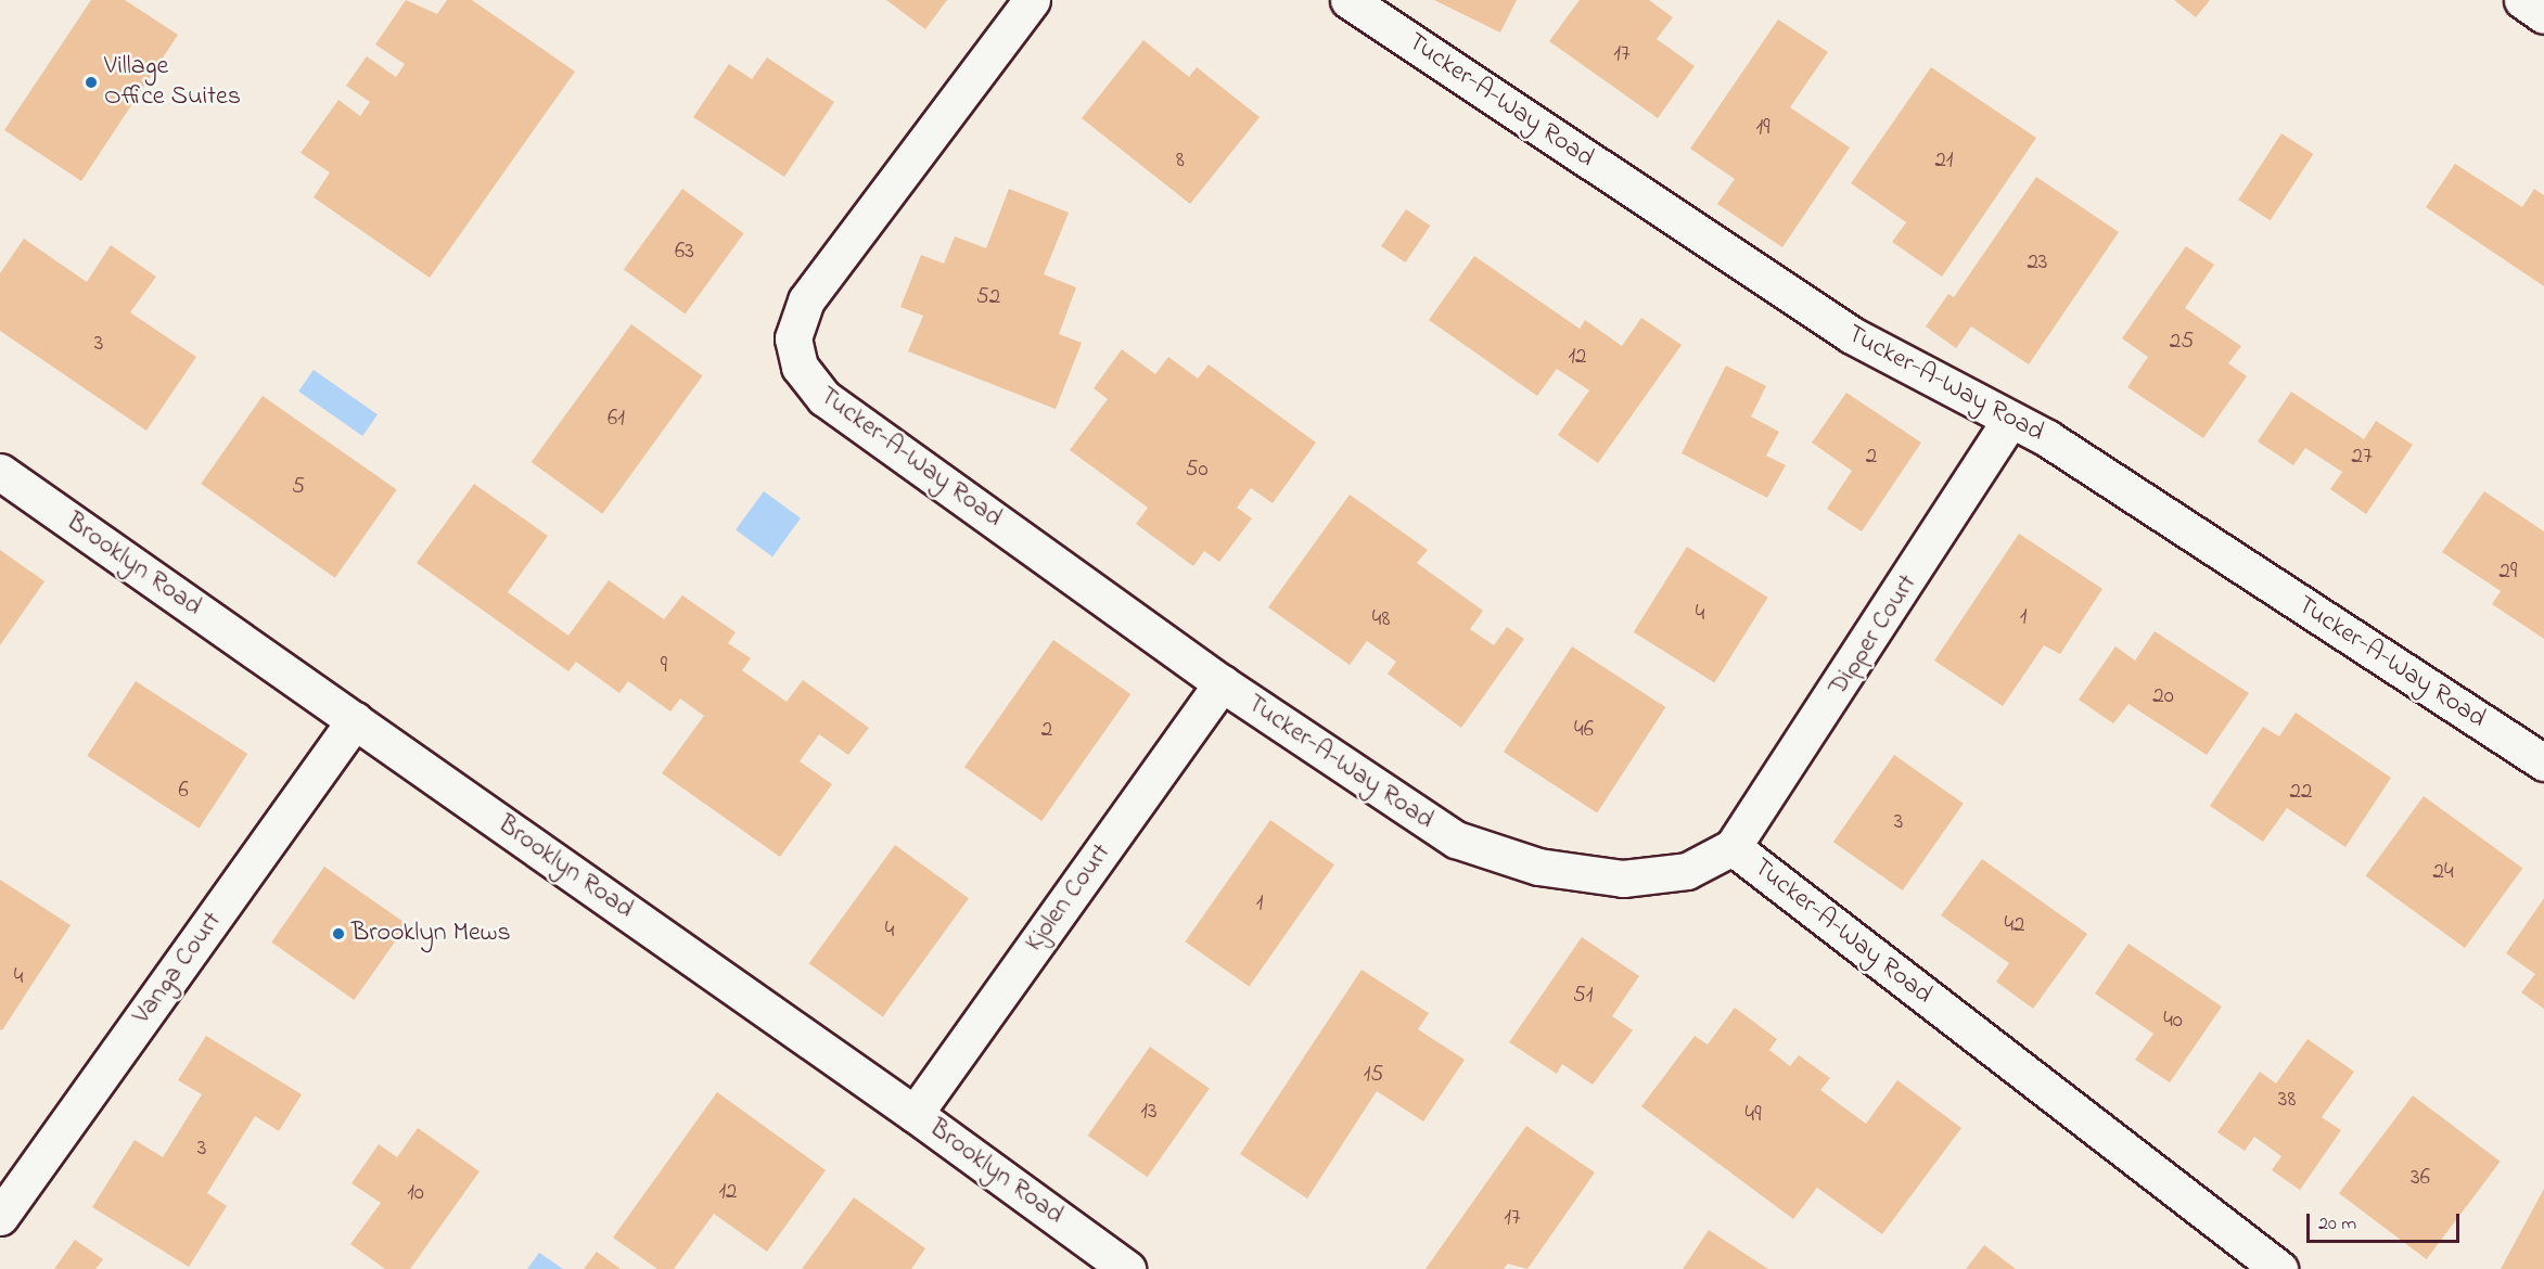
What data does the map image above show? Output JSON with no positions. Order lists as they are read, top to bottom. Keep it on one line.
{"streets":{"street":["Tucker-A-Way Road","Brooklyn Road","Dipper Court","Kjolen Court","Vanga Court"]},"crossings":[["Tucker-A-Way Road","Dipper Court"],["Tucker-A-Way Road","Kjolen Court"],["Brooklyn Road","Kjolen Court"],["Brooklyn Road","Vanga Court"]],"places":["Village Office Suites","Brooklyn Mews"],"house_numbers":["17","19","8","21","63","23","52","25","3","12","61","2","27","50","5","29","4","1","48","9","20","2","46","6","22","3","24","1","42","4","4","51","40","15","38","13","49","3","36","12","10","17"],"scale_bar":"20 m"}
